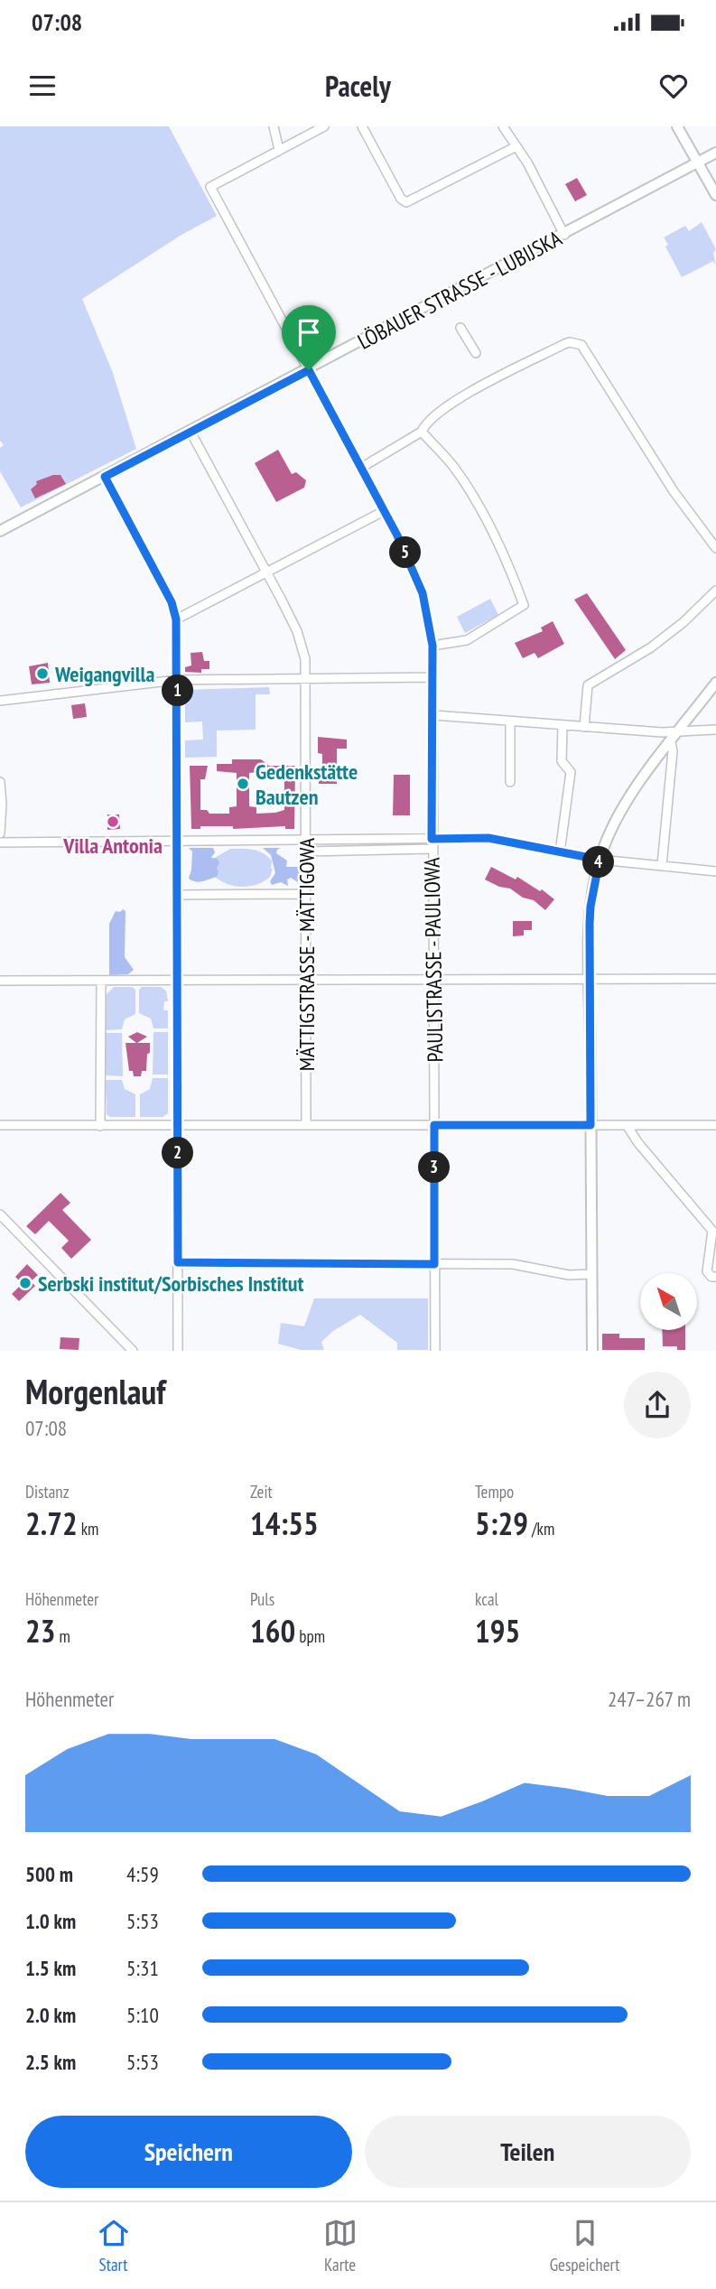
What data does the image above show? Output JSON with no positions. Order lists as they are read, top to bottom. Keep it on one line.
{"streets":{"main road":["LÖBAUER STRASSE - LUBIJSKA"],"street":["MÄTTIGSTRASSE - MÄTTIGOWA","PAULISTRASSE - PAULIOWA"]},"crossings":[["LÖBAUER STRASSE - LUBIJSKA","MÄTTIGSTRASSE - MÄTTIGOWA"],["LÖBAUER STRASSE - LUBIJSKA","PAULISTRASSE - PAULIOWA"]],"places":["Weigangvilla","Gedenkstätte Bautzen","Villa Antonia","Serbski institut/Sorbisches Institut"],"north":"top left","page":{"status":"07:08","header":"Pacely","pins":["5","1","4","2","3"],"heading":["Morgenlauf","07:08"],"stats":[["Distanz","2.72 km"],["Zeit","14:55"],["Tempo","5:29 /km"],["Höhenmeter","23 m"],["Puls","160 bpm"],["kcal","195"]],"chart":["Höhenmeter","247–267 m"],"list":[{"name":"500 m","note":"4:59"},{"name":"1.0 km","note":"5:53"},{"name":"1.5 km","note":"5:31"},{"name":"2.0 km","note":"5:10"},{"name":"2.5 km","note":"5:53"}],"buttons":["Speichern","Teilen"],"tabs":["Start","Karte","Gespeichert"]}}
